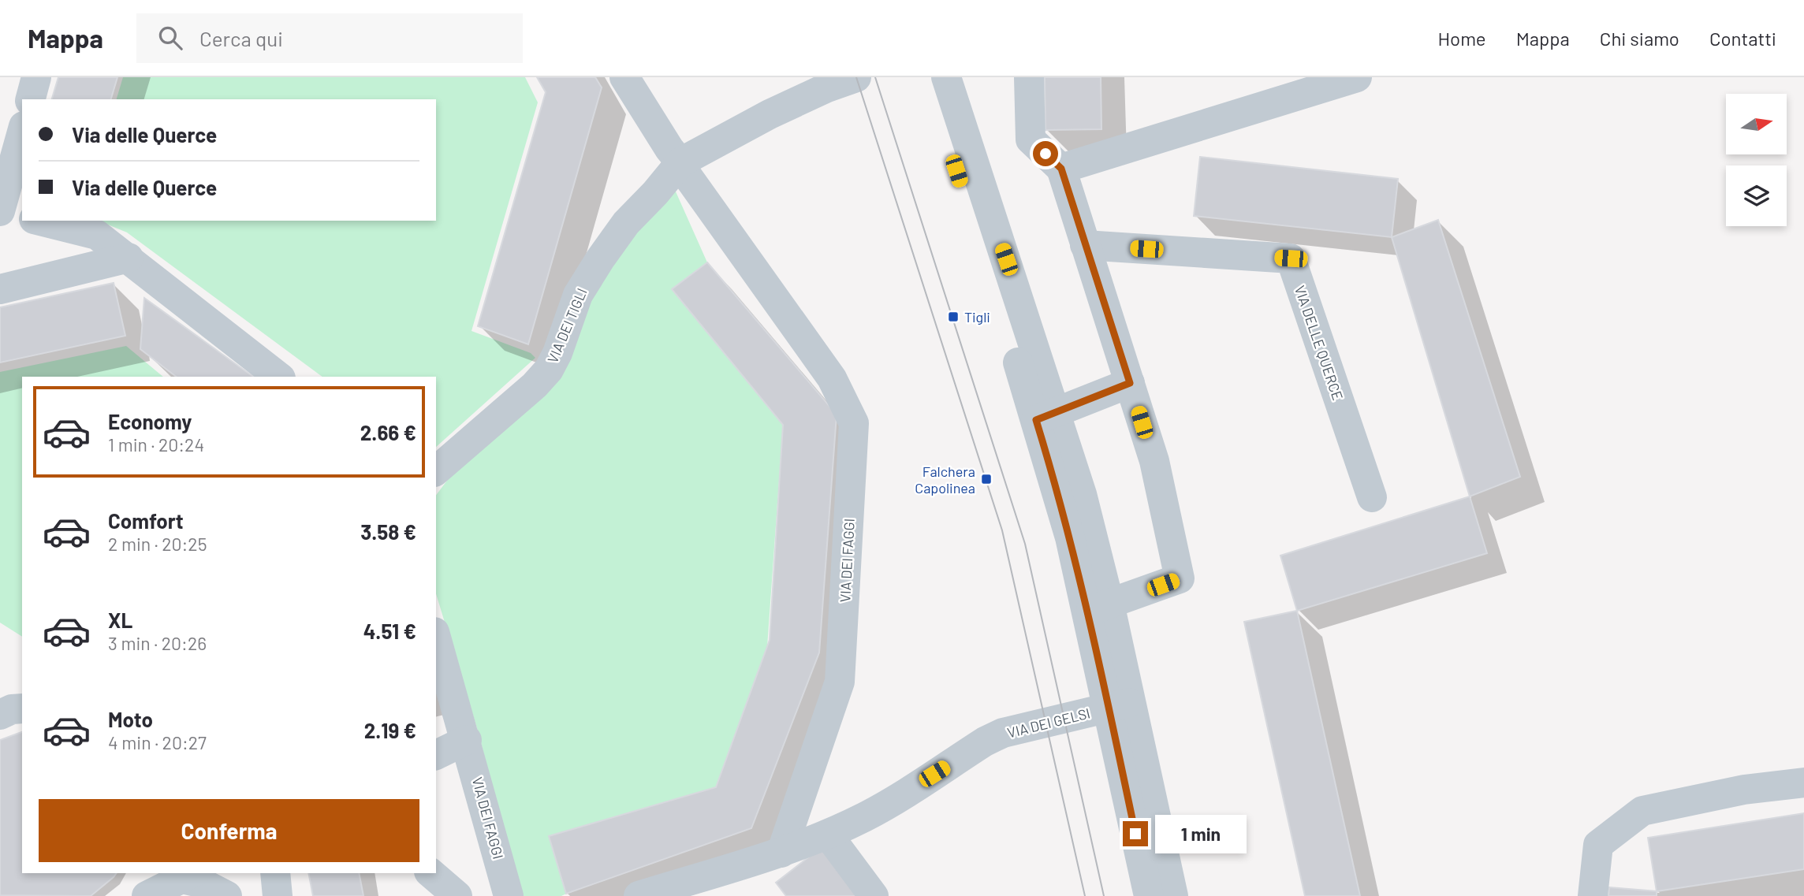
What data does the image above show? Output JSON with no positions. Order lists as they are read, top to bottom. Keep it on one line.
{"streets":{"street":["VIA DEI TIGLI","VIA DELLE QUERCE","VIA DEI FAGGI","VIA DEI GELSI"]},"crossings":[["VIA DEI TIGLI","VIA DEI FAGGI"],["VIA DEI FAGGI","VIA DEI GELSI"]],"places":{"transit":["Tigli","Falchera Capolinea"]},"north":"right","page":{"header":"Mappa","search":"Cerca qui","nav":["Home","Mappa","Chi siamo","Contatti"],"banner":["Via delle Querce","Via delle Querce"],"list":[{"name":"Economy","note":"1 min · 20:24","value":"2.66 €"},{"name":"Comfort","note":"2 min · 20:25","value":"3.58 €"},{"name":"XL","note":"3 min · 20:26","value":"4.51 €"},{"name":"Moto","note":"4 min · 20:27","value":"2.19 €"}],"buttons":"Conferma","bubble":"1 min"}}
